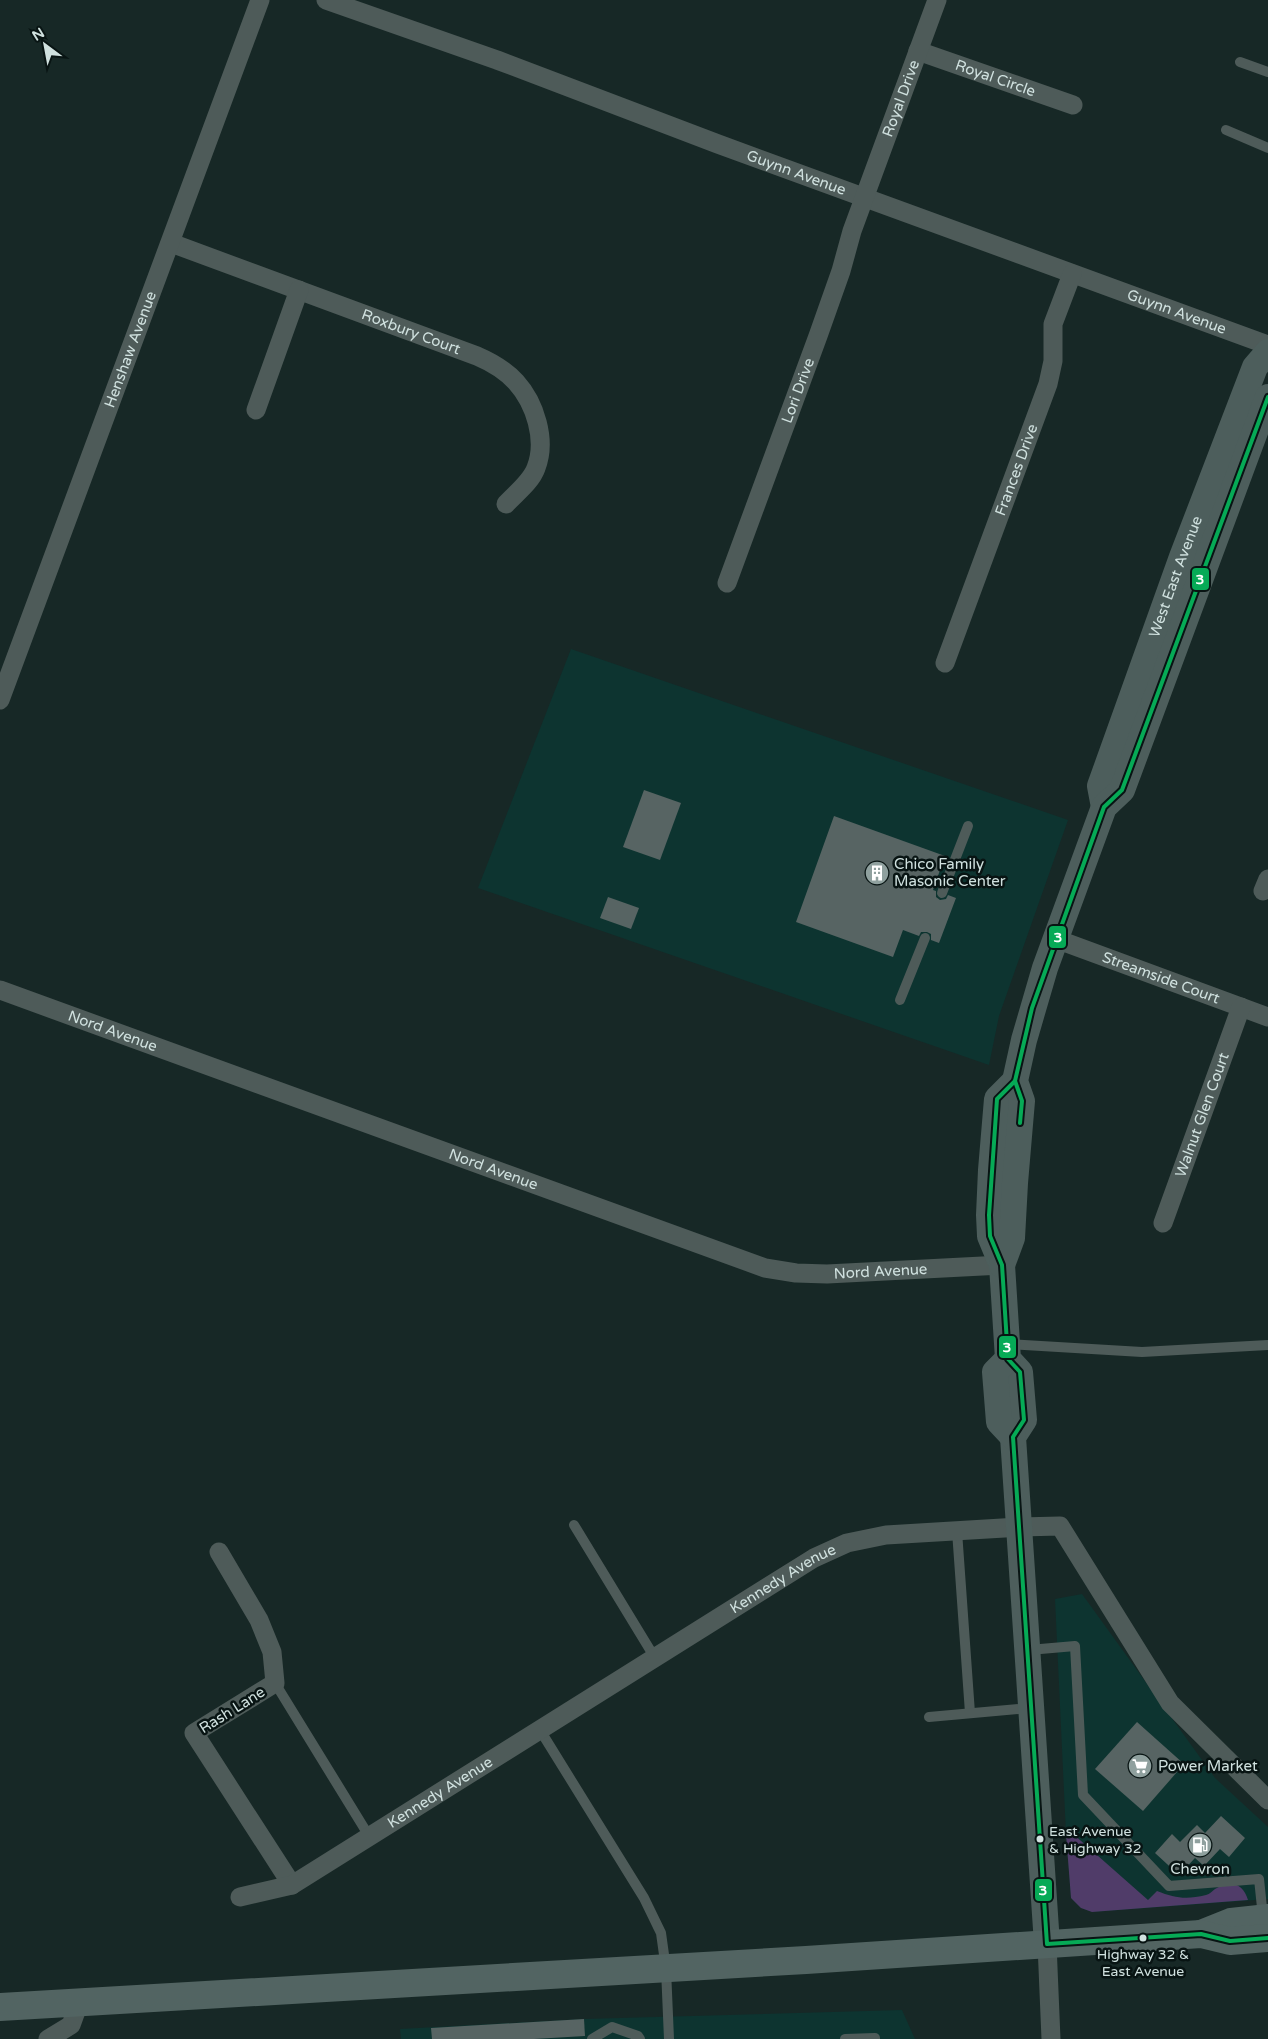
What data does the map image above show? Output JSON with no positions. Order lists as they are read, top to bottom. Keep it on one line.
{"streets":{"main road":["West East Avenue"],"street":["Royal Circle","Royal Drive","Guynn Avenue","Roxbury Court","Henshaw Avenue","Lori Drive","Frances Drive","Streamside Court","Nord Avenue","Walnut Glen Court","Kennedy Avenue","Rash Lane"]},"crossings":[["Royal Circle","Royal Drive"],["Royal Drive","Guynn Avenue"],["Royal Drive","Lori Drive"],["Guynn Avenue","Lori Drive"],["Guynn Avenue","Frances Drive"],["Roxbury Court","Henshaw Avenue"],["West East Avenue","Streamside Court"],["West East Avenue","Nord Avenue"],["Streamside Court","Walnut Glen Court"],["Kennedy Avenue","Rash Lane"]],"places":{"building":["Chico Family Masonic Center"],"supermarket":["Power Market"],"other":["East Avenue & Highway 32","Highway 32 & East Avenue"],"fuel station":["Chevron"]},"lines":["transit line 3"],"north":"top left"}
